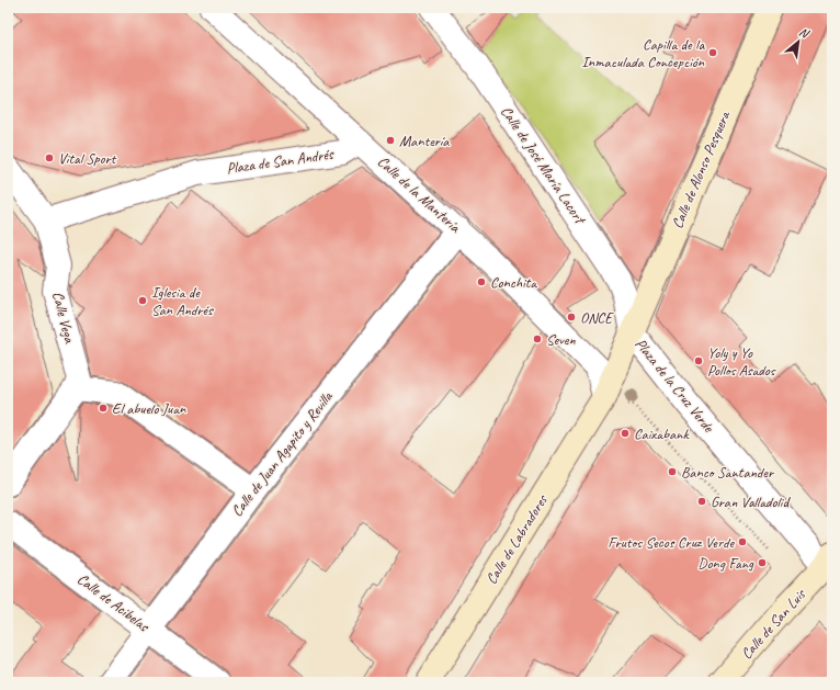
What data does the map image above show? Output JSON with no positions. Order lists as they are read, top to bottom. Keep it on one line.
{"streets":{"street":["Plaza de San Andrés","Calle de José María Lacort","Calle de Alonso Pesquera","Calle de la Mantería","Calle Vega","Plaza de la Cruz Verde","Calle de Juan Agapito y Revilla","Calle de Labradores","Calle de Acibelas","Calle de San Luis"]},"crossings":[["Plaza de San Andrés","Calle de la Mantería"],["Plaza de San Andrés","Calle Vega"],["Calle de José María Lacort","Calle de Alonso Pesquera"],["Calle de José María Lacort","Plaza de la Cruz Verde"],["Calle de Alonso Pesquera","Plaza de la Cruz Verde"],["Calle de la Mantería","Plaza de la Cruz Verde"],["Calle de la Mantería","Calle de Juan Agapito y Revilla"],["Calle de la Mantería","Calle de Labradores"],["Plaza de la Cruz Verde","Calle de Labradores"],["Plaza de la Cruz Verde","Calle de San Luis"],["Calle de Juan Agapito y Revilla","Calle de Acibelas"]],"places":["Capilla de la Inmaculada Concepción","Mantería","Vital Sport","Conchita","Iglesia de San Andrés","ONCE","Seven","Yoly y Yo Pollos Asados","El abuelo Juan","Caixabank","Banco Santander","Gran Valladolid","Frutos Secos Cruz Verde","Dong Fang"],"north":"top right"}
